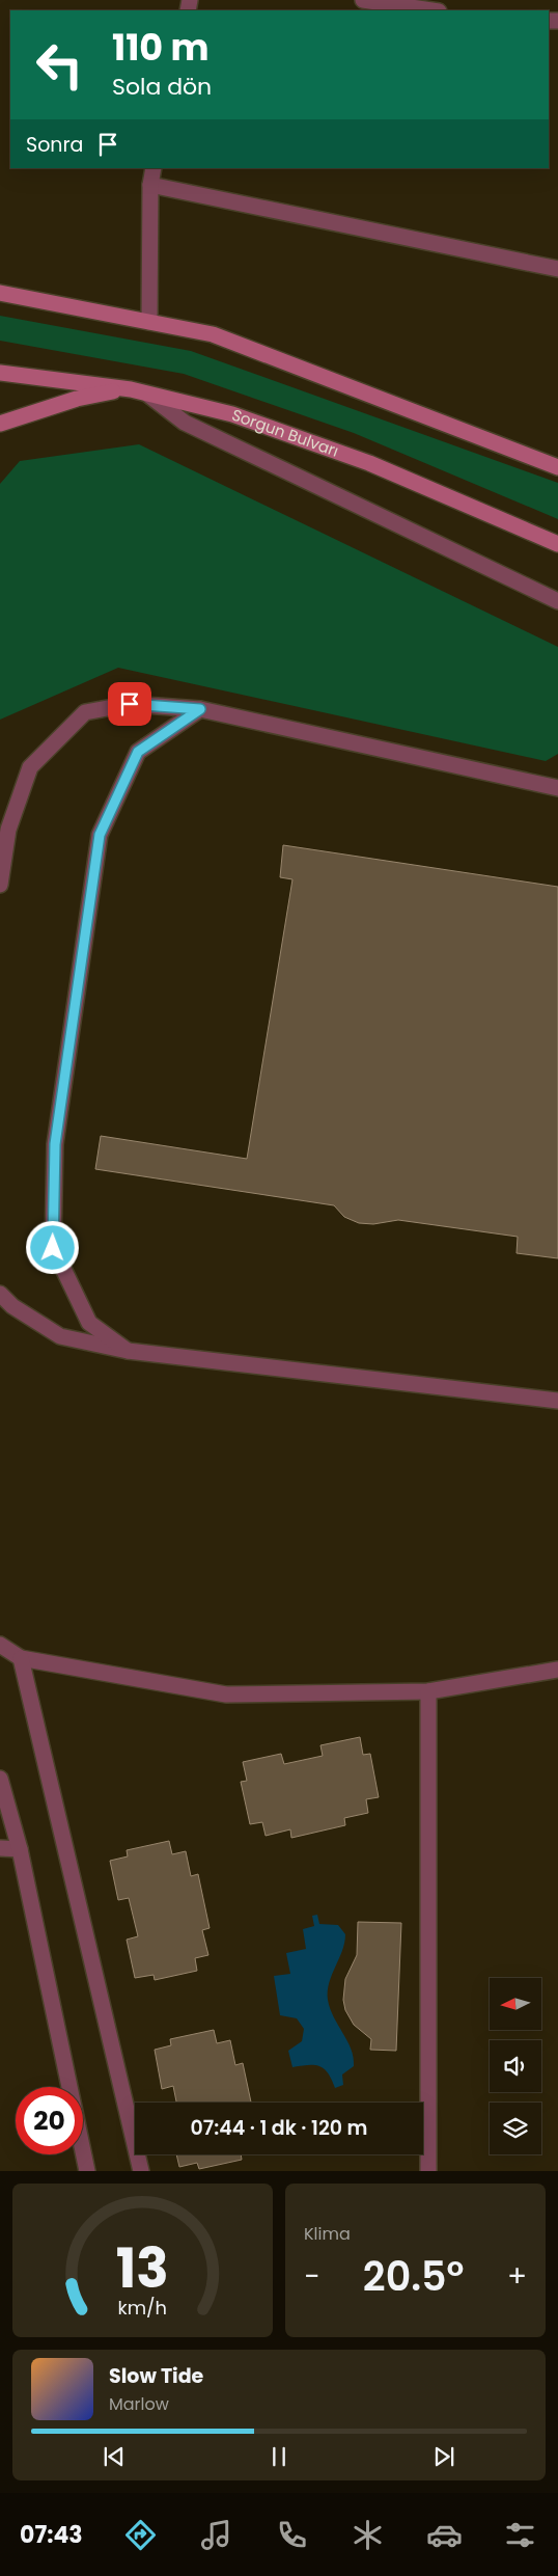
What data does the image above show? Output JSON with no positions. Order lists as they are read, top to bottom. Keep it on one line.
{"streets":{"main road":["Sorgun Bulvarı"]},"north":"left","page":{"turn":["110 m","Sola dön"],"then":"Sonra","limit":"20","trip":"07:44 · 1 dk · 120 m","tile":"Klima","heat":["−","20.5°","+"],"song":["Slow Tide","Marlow"],"tabs":"07:43","gauge":["13","km/h"]}}
